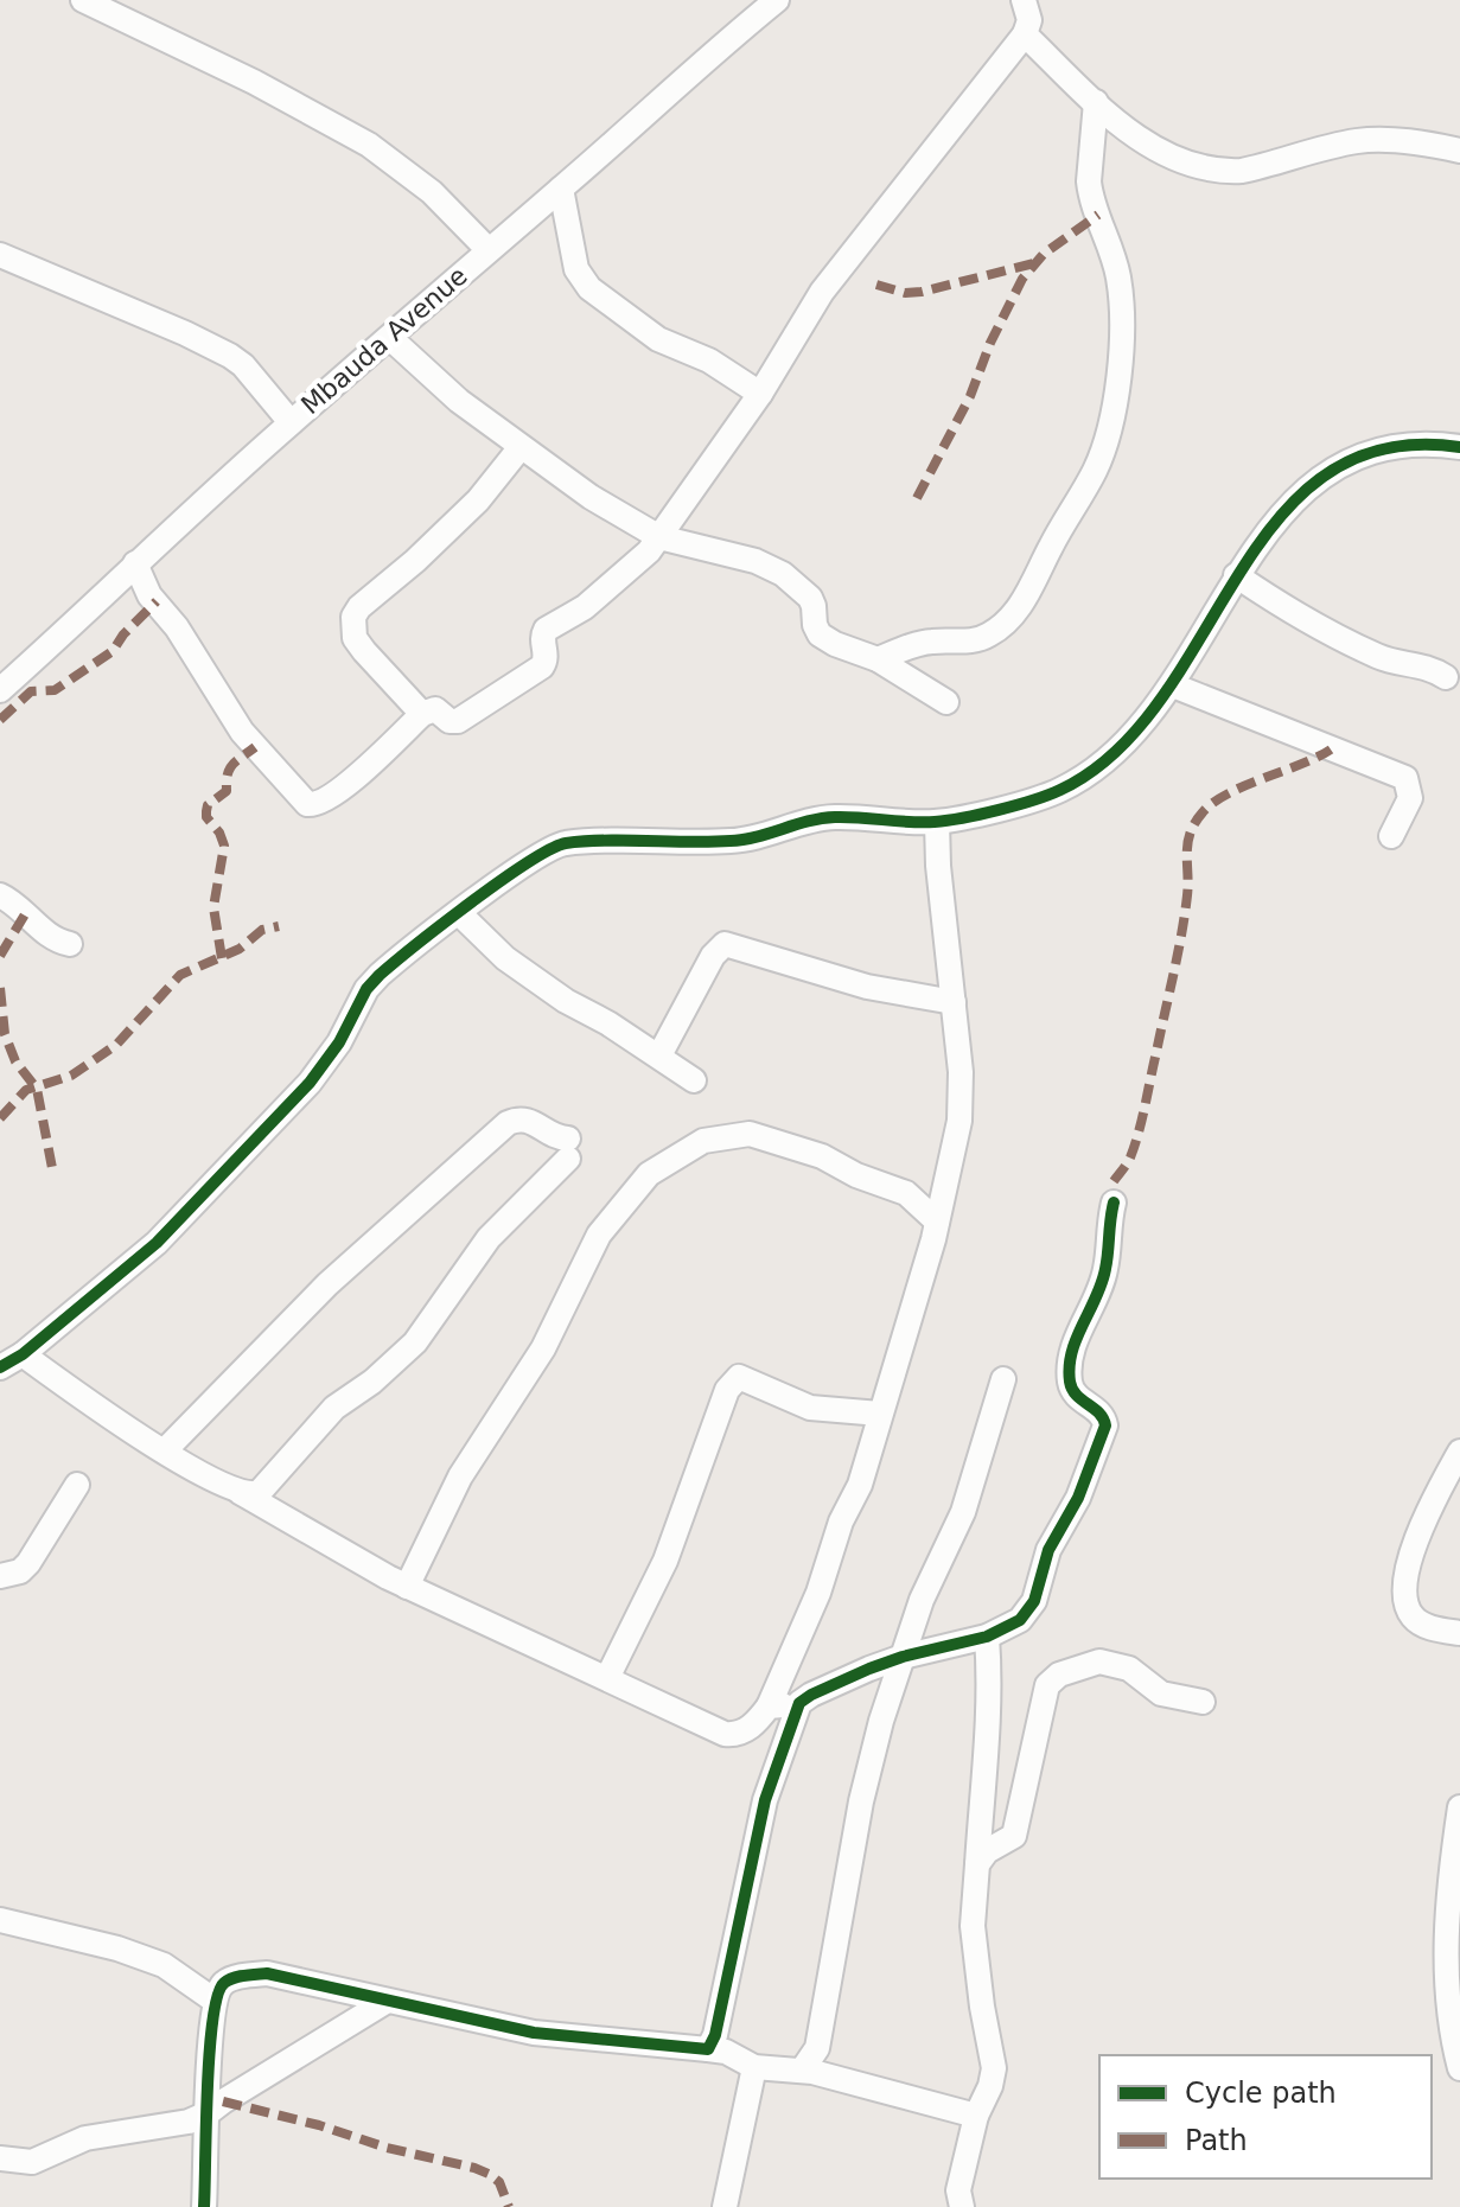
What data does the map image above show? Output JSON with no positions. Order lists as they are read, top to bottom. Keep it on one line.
{"streets":{"street":["Mbauda Avenue"]},"legend":["Cycle path","Path"]}
